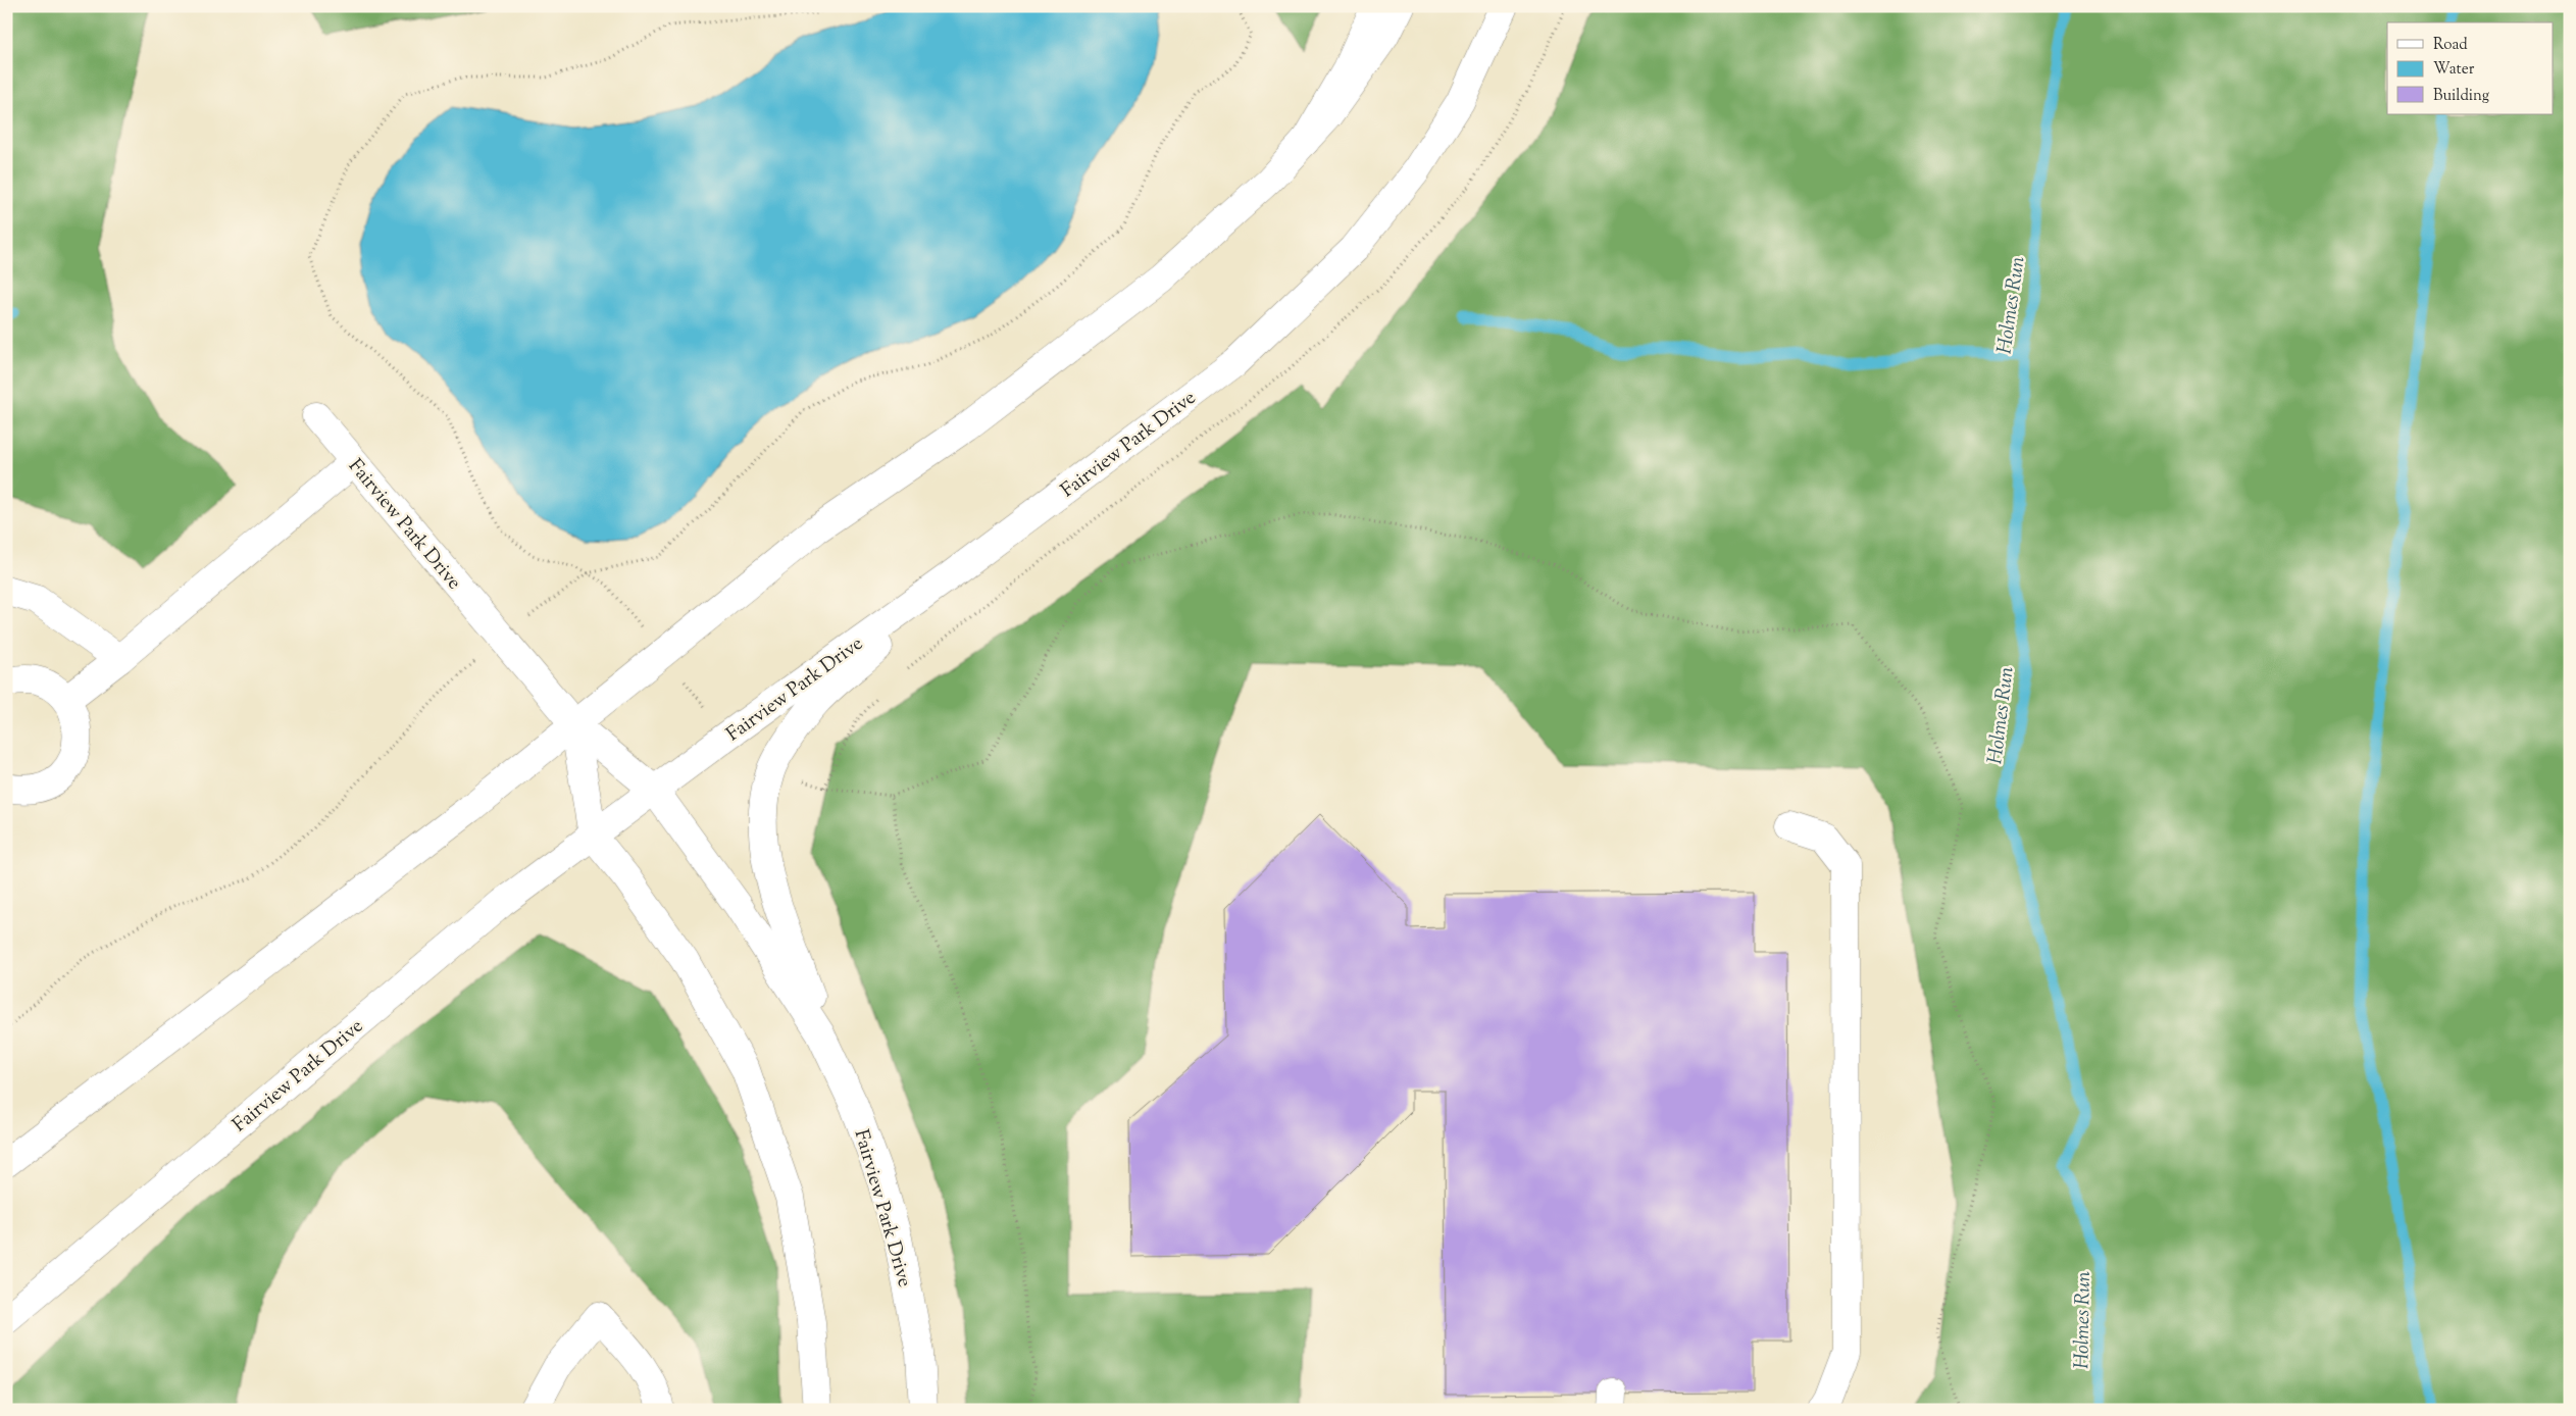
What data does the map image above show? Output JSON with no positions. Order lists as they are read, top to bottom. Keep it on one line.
{"streets":{"main road":["Fairview Park Drive"]},"water":["Holmes Run"],"legend":["Road","Water","Building"]}
